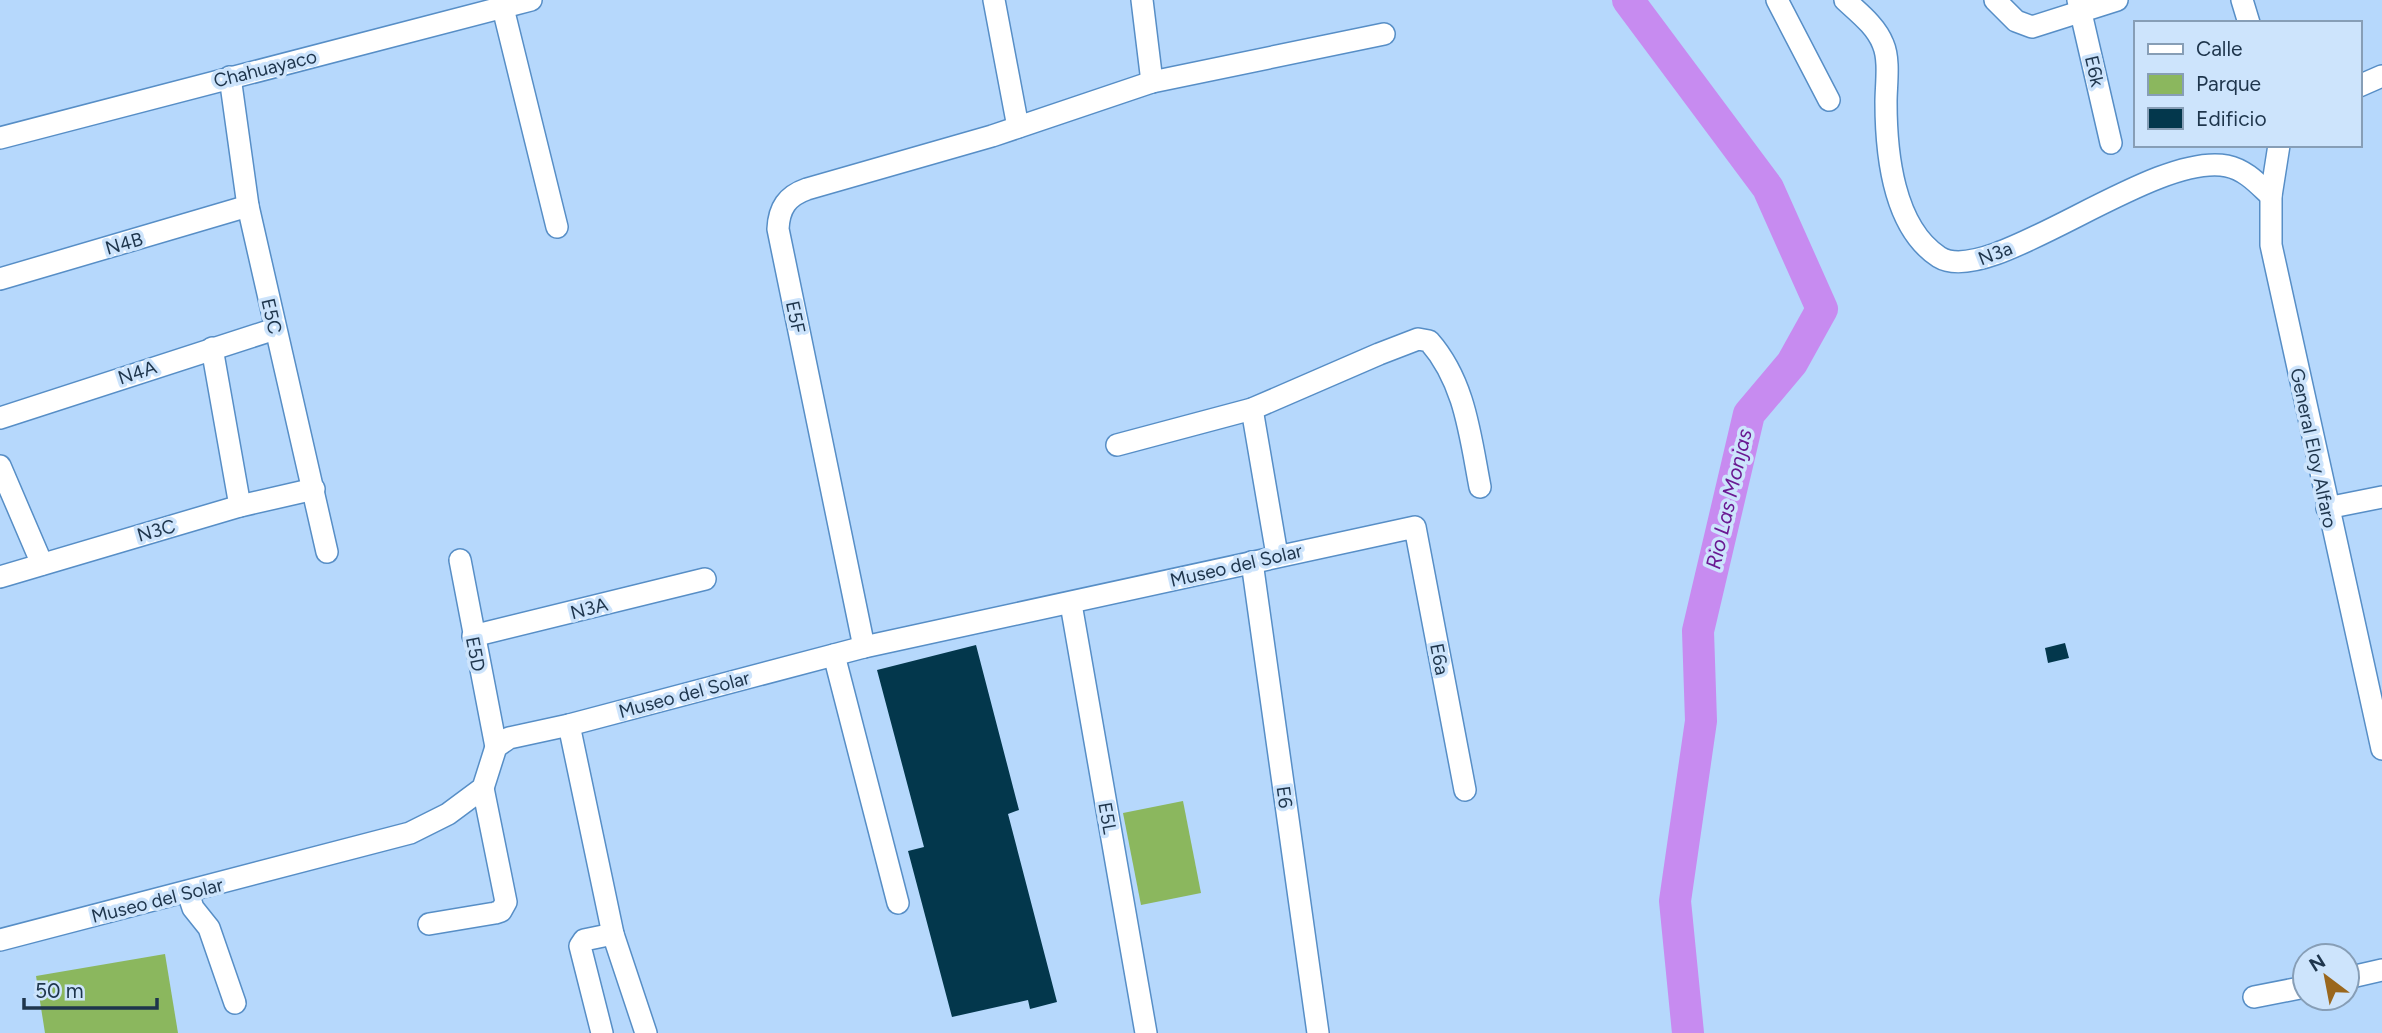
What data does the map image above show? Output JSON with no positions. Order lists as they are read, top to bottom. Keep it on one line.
{"streets":{"street":["Chahuayaco","E6k","N4B","N3a","E5C","E5F","N4A","General Eloy Alfaro","N3C","Museo del Solar","N3A","E5D","E6a","E6","E5L"]},"crossings":[["Chahuayaco","E5C"],["N4B","E5C"],["N3a","General Eloy Alfaro"],["E5C","N4A"],["E5C","N3C"],["E5F","Museo del Solar"],["Museo del Solar","E5D"],["Museo del Solar","E6a"],["Museo del Solar","E6"],["Museo del Solar","E5L"],["N3A","E5D"]],"water":["Rio Las Monjas"],"legend":["Calle","Parque","Edificio"],"scale_bar":"50 m","north":"top left"}
